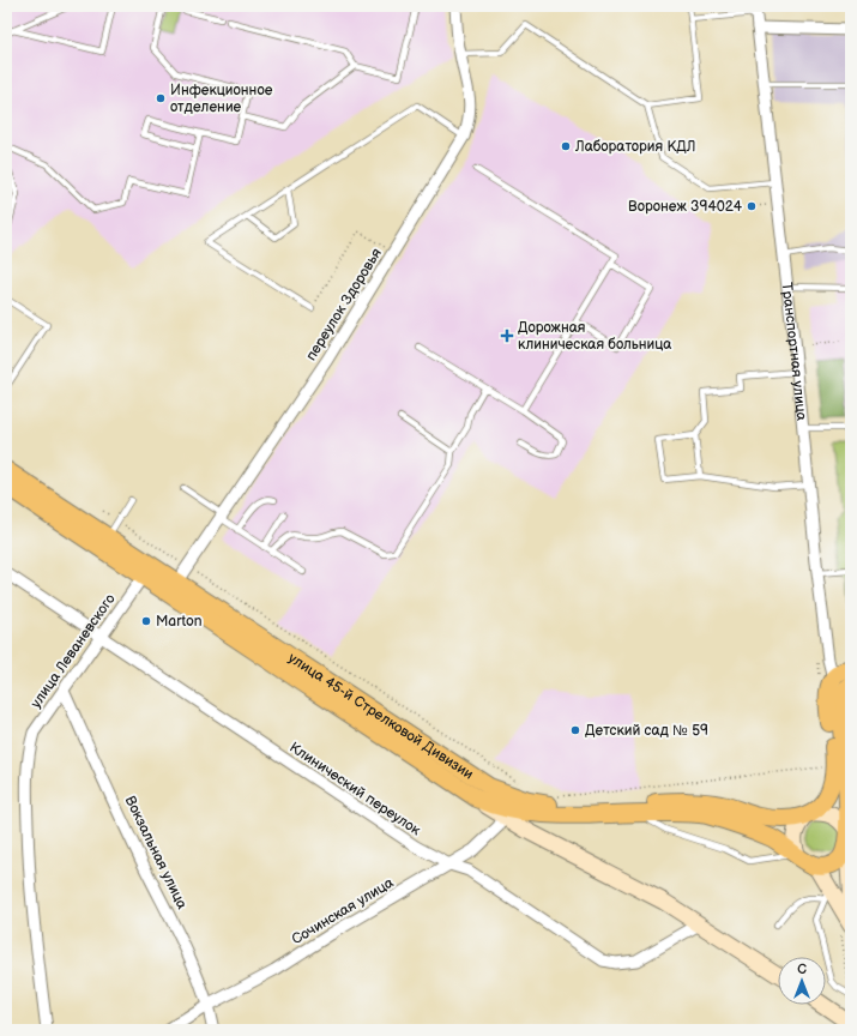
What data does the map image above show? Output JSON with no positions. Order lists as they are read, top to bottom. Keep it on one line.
{"streets":{"main road":["улица 45-й Стрелковой Дивизии"],"street":["переулок Здоровья","Транспортная улица","улица Леваневского","Клинический переулок","Вокзальная улица","Сочинская улица"]},"crossings":[["переулок Здоровья","улица 45-й Стрелковой Дивизии"],["улица Леваневского","улица 45-й Стрелковой Дивизии"],["улица Леваневского","Клинический переулок"],["улица Леваневского","Вокзальная улица"],["улица 45-й Стрелковой Дивизии","Сочинская улица"],["Клинический переулок","Сочинская улица"],["Вокзальная улица","Сочинская улица"]],"places":{"other":["Инфекционное отделение","Лаборатория КДЛ","Воронеж 394024","Marton","Детский сад № 59"],"health":["Дорожная клиническая больница"]},"north":"top"}
